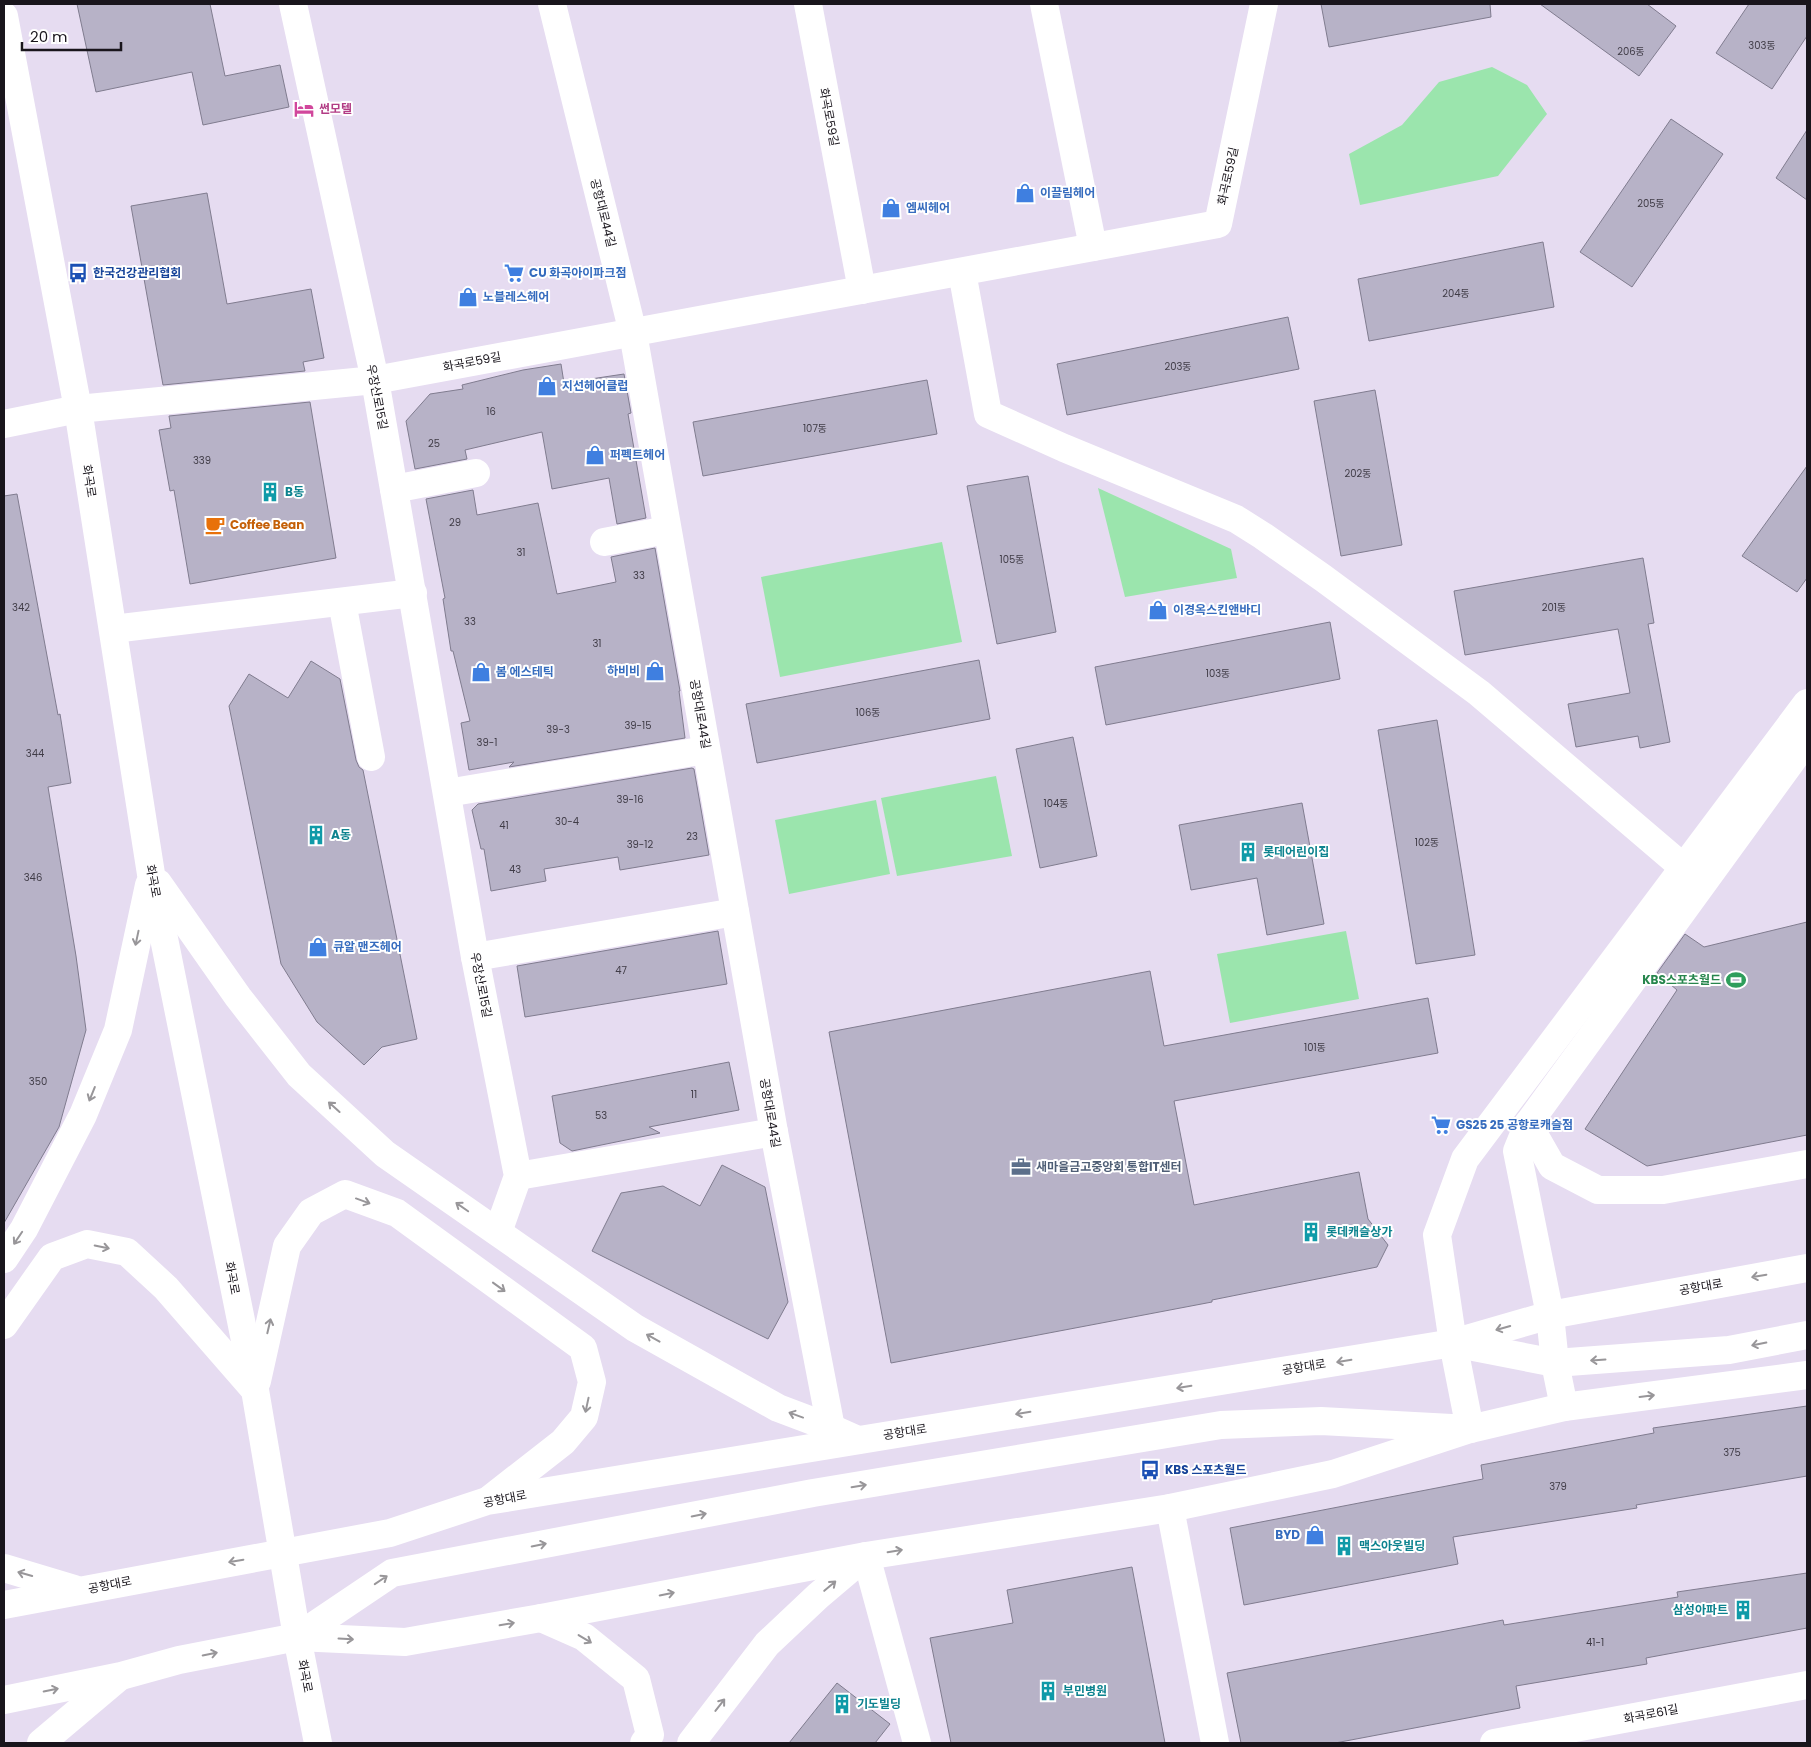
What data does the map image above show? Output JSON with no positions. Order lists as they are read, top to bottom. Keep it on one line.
{"streets":{"main road":["화곡로59길","공항대로44길","우장산로15길","화곡로","공항대로","화곡로61길"]},"crossings":[["화곡로59길","공항대로44길"],["화곡로59길","우장산로15길"],["화곡로59길","화곡로"],["화곡로","공항대로"]],"places":{"hotel":["썬모텔"],"shop":["이끌림헤어","엠씨헤어","노블레스헤어","지선헤어클럽","퍼펙트헤어","이경옥스킨앤바디","하비비","봄 에스테틱","큐알 맨즈헤어","BYD"],"bus stop":["한국건강관리협회","KBS 스포츠월드"],"supermarket":["CU 화곡아이파크점","GS25 25 공항로캐슬점"],"building":["B동","A동","롯데어린이집","롯데캐슬상가","맥스아웃빌딩","삼성아파트","부민병원","기도빌딩"],"cafe":["Coffee Bean"],"sports":["KBS스포츠월드"],"office":["새마을금고중앙회 통합IT센터"]},"house_numbers":["303동","206동","205동","204동","203동","16","107동","25","339","202동","29","31","105동","33","342","201동","33","31","103동","106동","39-15","39-3","39-1","344","39-16","104동","30-4","41","23","102동","39-12","43","346","47","101동","350","11","53","375","379","41-1"],"scale_bar":"20 m"}
